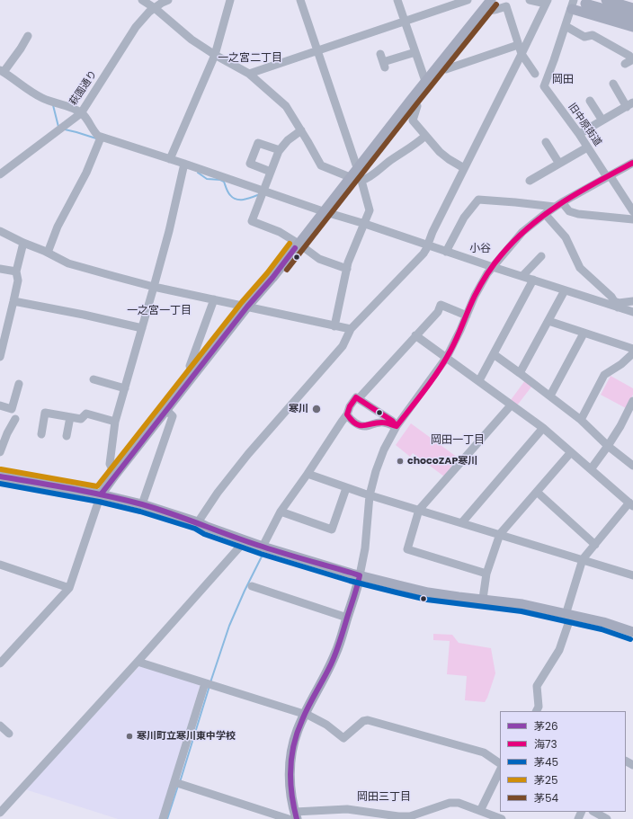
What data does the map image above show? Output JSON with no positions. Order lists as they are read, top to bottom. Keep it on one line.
{"streets":{"street":["萩園通り","旧中原街道"]},"districts":["一之宮二丁目","岡田","小谷","一之宮一丁目","岡田一丁目","岡田三丁目"],"places":["寒川","chocoZAP寒川","寒川町立寒川東中学校"],"lines":["transit line 茅54","transit line 海73","transit line 茅25","transit line 茅26","transit line 茅45"],"legend":["茅26","海73","茅45","茅25","茅54"]}
